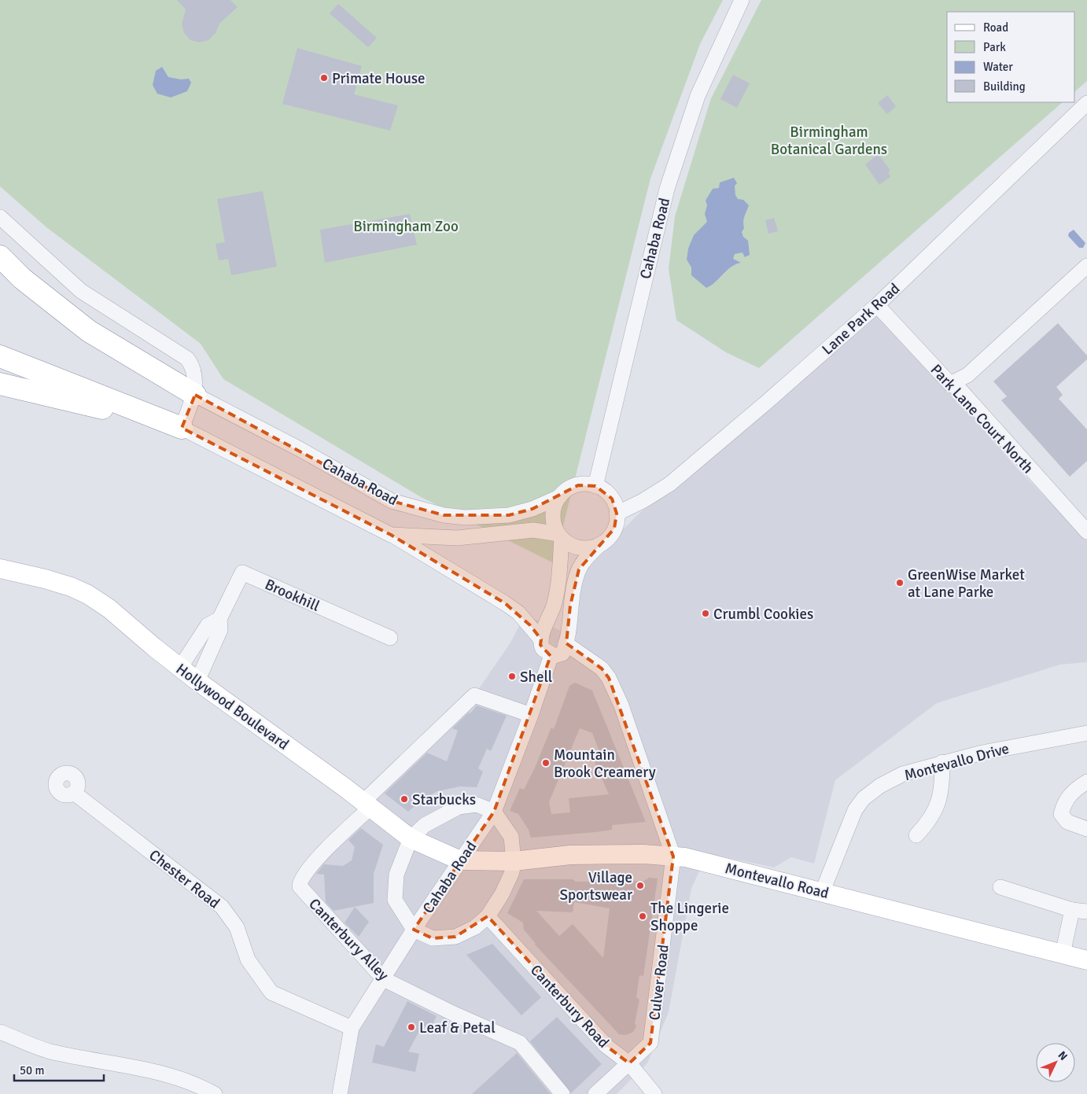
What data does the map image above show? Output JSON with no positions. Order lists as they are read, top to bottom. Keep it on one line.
{"streets":{"main road":["Hollywood Boulevard","Montevallo Road"],"street":["Cahaba Road","Lane Park Road","Park Lane Court North","Brookhill","Montevallo Drive","Chester Road","Canterbury Alley","Culver Road","Canterbury Road"]},"crossings":[["Cahaba Road","Lane Park Road"],["Cahaba Road","Hollywood Boulevard"],["Cahaba Road","Chester Road"],["Cahaba Road","Montevallo Road"],["Cahaba Road","Canterbury Alley"],["Lane Park Road","Park Lane Court North"],["Brookhill","Hollywood Boulevard"],["Hollywood Boulevard","Montevallo Road"],["Hollywood Boulevard","Canterbury Alley"],["Montevallo Drive","Montevallo Road"],["Montevallo Road","Culver Road"],["Culver Road","Canterbury Road"]],"parks":["Birmingham Botanical Gardens","Birmingham Zoo"],"places":["Primate House","GreenWise Market at Lane Parke","Crumbl Cookies","Shell","Mountain Brook Creamery","Starbucks","Village Sportswear","The Lingerie Shoppe","Leaf & Petal"],"legend":["Road","Park","Water","Building"],"scale_bar":"50 m","north":"top right"}
